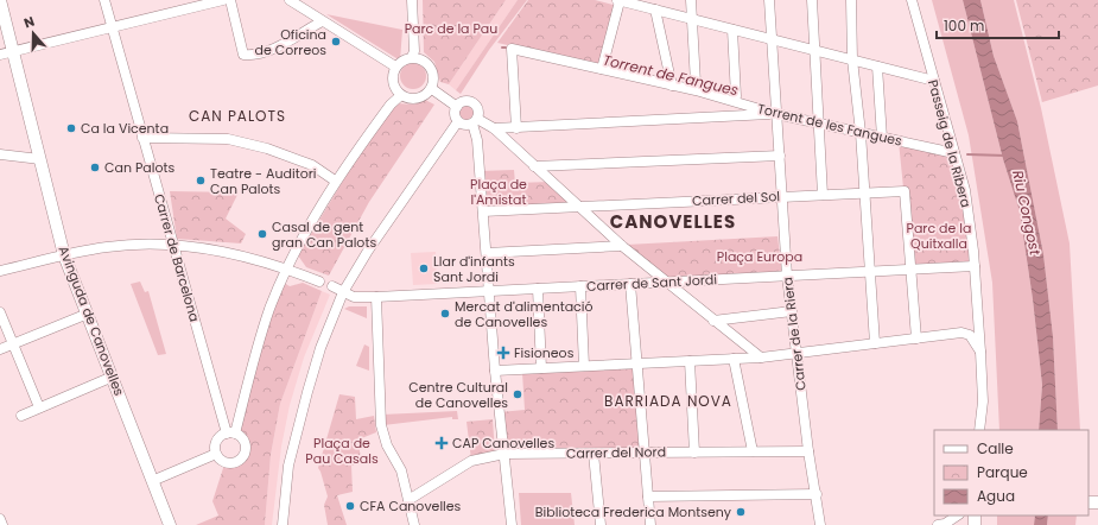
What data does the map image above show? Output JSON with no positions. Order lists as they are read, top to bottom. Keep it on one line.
{"streets":{"street":["Torrent de les Fangues","Passeig de la Ribera","Carrer del Sol","Carrer de Barcelona","Carrer de Sant Jordi","Avinguda de Canovelles","Carrer de la Riera","Carrer del Nord"]},"crossings":[["Torrent de les Fangues","Passeig de la Ribera"],["Torrent de les Fangues","Carrer de la Riera"],["Passeig de la Ribera","Carrer de Sant Jordi"],["Carrer del Sol","Carrer de Sant Jordi"],["Carrer del Sol","Carrer de la Riera"],["Carrer de Sant Jordi","Carrer de la Riera"],["Carrer de la Riera","Carrer del Nord"]],"districts":["CAN PALOTS","CANOVELLES","BARRIADA NOVA"],"water":["Torrent de Fangues","Riu Congost"],"parks":["Parc de la Pau","Plaça de l'Amistat","Parc de la Quitxalla","Plaça Europa","Plaça de Pau Casals"],"places":{"other":["Oficina de Correos","Ca la Vicenta","Can Palots","Teatre - Auditori Can Palots","Casal de gent gran Can Palots","Llar d'infants Sant Jordi","Mercat d'alimentació de Canovelles","Centre Cultural de Canovelles","CFA Canovelles","Biblioteca Frederica Montseny"],"health":["Fisioneos","CAP Canovelles"]},"legend":["Calle","Parque","Agua"],"scale_bar":"100 m","north":"top"}
